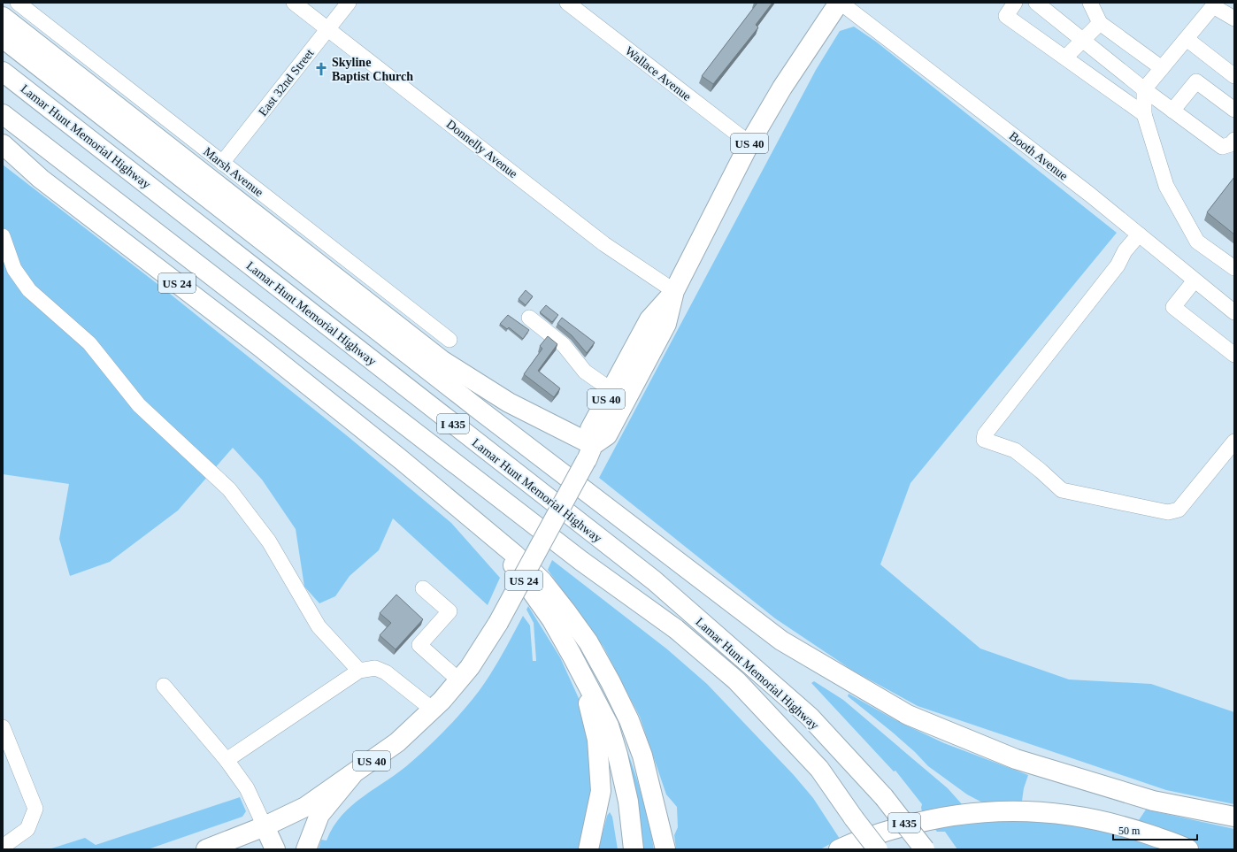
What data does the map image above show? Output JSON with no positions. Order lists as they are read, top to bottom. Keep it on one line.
{"streets":{"main road":["Lamar Hunt Memorial Highway","US 40","US 24","I 435"],"street":["Wallace Avenue","East 32nd Street","Donnelly Avenue","Booth Avenue","Marsh Avenue"]},"crossings":[["Wallace Avenue","US 40"],["East 32nd Street","Donnelly Avenue"],["East 32nd Street","Marsh Avenue"],["US 40","Donnelly Avenue"],["US 40","Booth Avenue"]],"places":{"church":["Skyline Baptist Church"]},"scale_bar":"50 m"}
